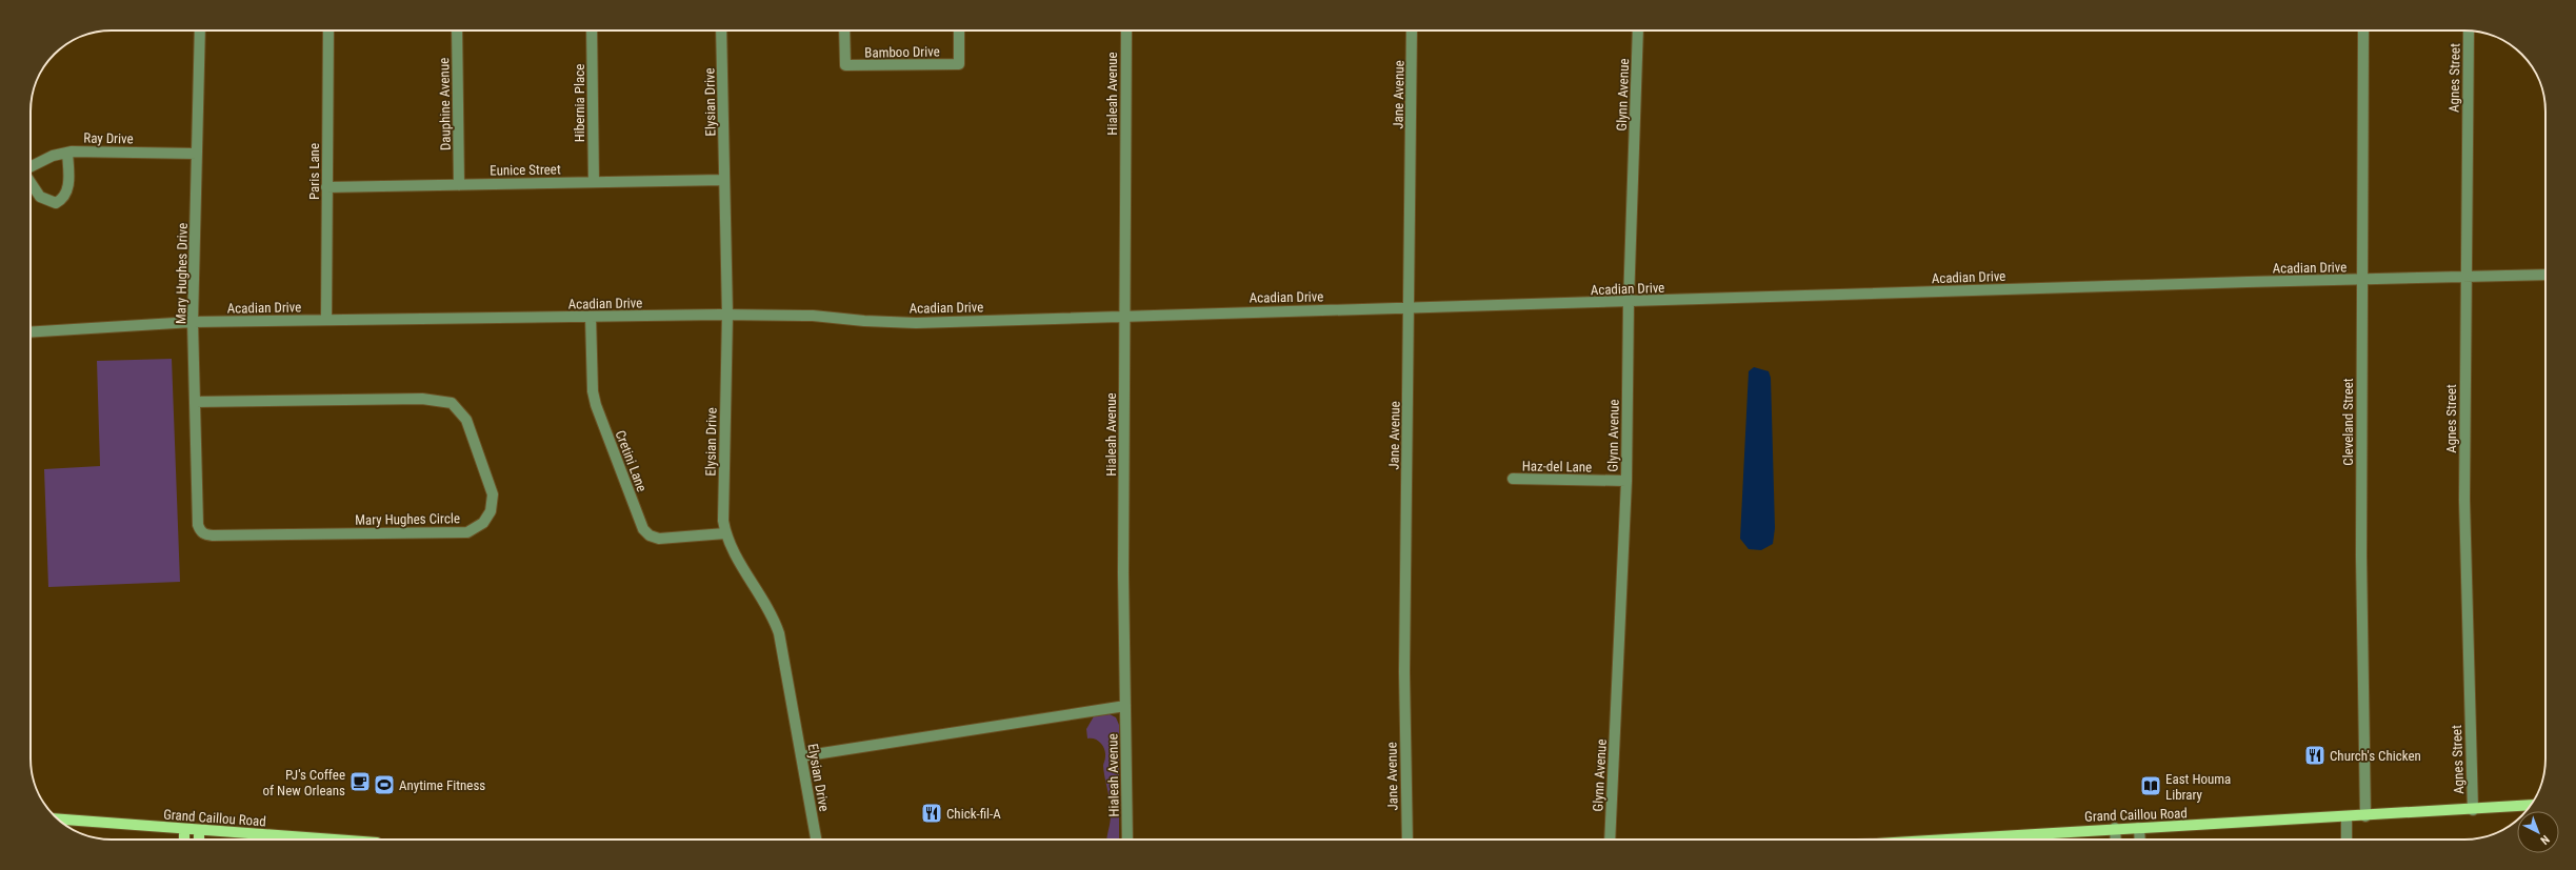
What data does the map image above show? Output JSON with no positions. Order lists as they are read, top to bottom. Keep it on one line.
{"streets":{"main road":["Grand Caillou Road"],"street":["Bamboo Drive","Agnes Street","Hialeah Avenue","Jane Avenue","Glynn Avenue","Elysian Drive","Hibernia Place","Dauphine Avenue","Ray Drive","Eunice Street","Paris Lane","Acadian Drive","Mary Hughes Drive","Cleveland Street","Cretini Lane","Haz-del Lane","Mary Hughes Circle"]},"crossings":[["Agnes Street","Acadian Drive"],["Agnes Street","Grand Caillou Road"],["Hialeah Avenue","Acadian Drive"],["Jane Avenue","Acadian Drive"],["Glynn Avenue","Acadian Drive"],["Glynn Avenue","Haz-del Lane"],["Elysian Drive","Eunice Street"],["Elysian Drive","Acadian Drive"],["Elysian Drive","Cretini Lane"],["Hibernia Place","Eunice Street"],["Dauphine Avenue","Eunice Street"],["Ray Drive","Mary Hughes Drive"],["Eunice Street","Paris Lane"],["Paris Lane","Acadian Drive"],["Acadian Drive","Mary Hughes Drive"],["Acadian Drive","Cleveland Street"],["Acadian Drive","Cretini Lane"],["Mary Hughes Drive","Mary Hughes Circle"],["Cleveland Street","Grand Caillou Road"]],"places":{"restaurant":["Church's Chicken","Chick-fil-A"],"cafe":["PJ's Coffee of New Orleans"],"sports":["Anytime Fitness"],"library":["East Houma Library"]},"north":"bottom right"}
